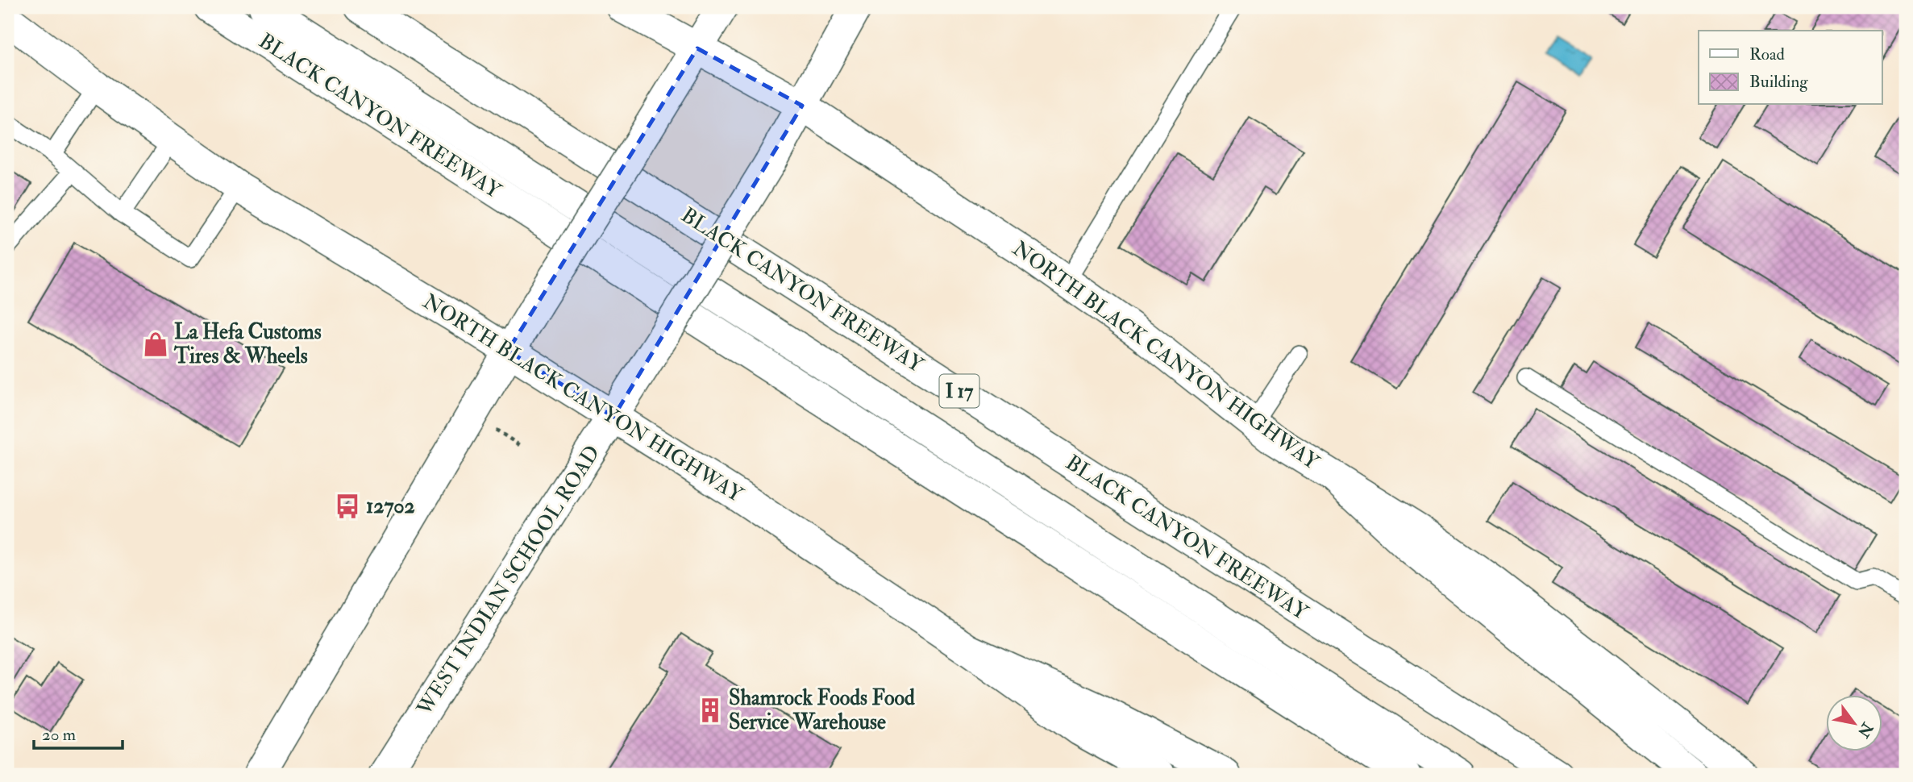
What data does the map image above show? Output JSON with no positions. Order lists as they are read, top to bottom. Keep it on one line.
{"streets":{"main road":["BLACK CANYON FREEWAY","NORTH BLACK CANYON HIGHWAY","I 17","WEST INDIAN SCHOOL ROAD"]},"crossings":[["NORTH BLACK CANYON HIGHWAY","WEST INDIAN SCHOOL ROAD"]],"places":{"shop":["La Hefa Customs Tires & Wheels"],"bus stop":["12702"],"building":["Shamrock Foods Food Service Warehouse"]},"legend":["Road","Building"],"scale_bar":"20 m","north":"bottom right"}
